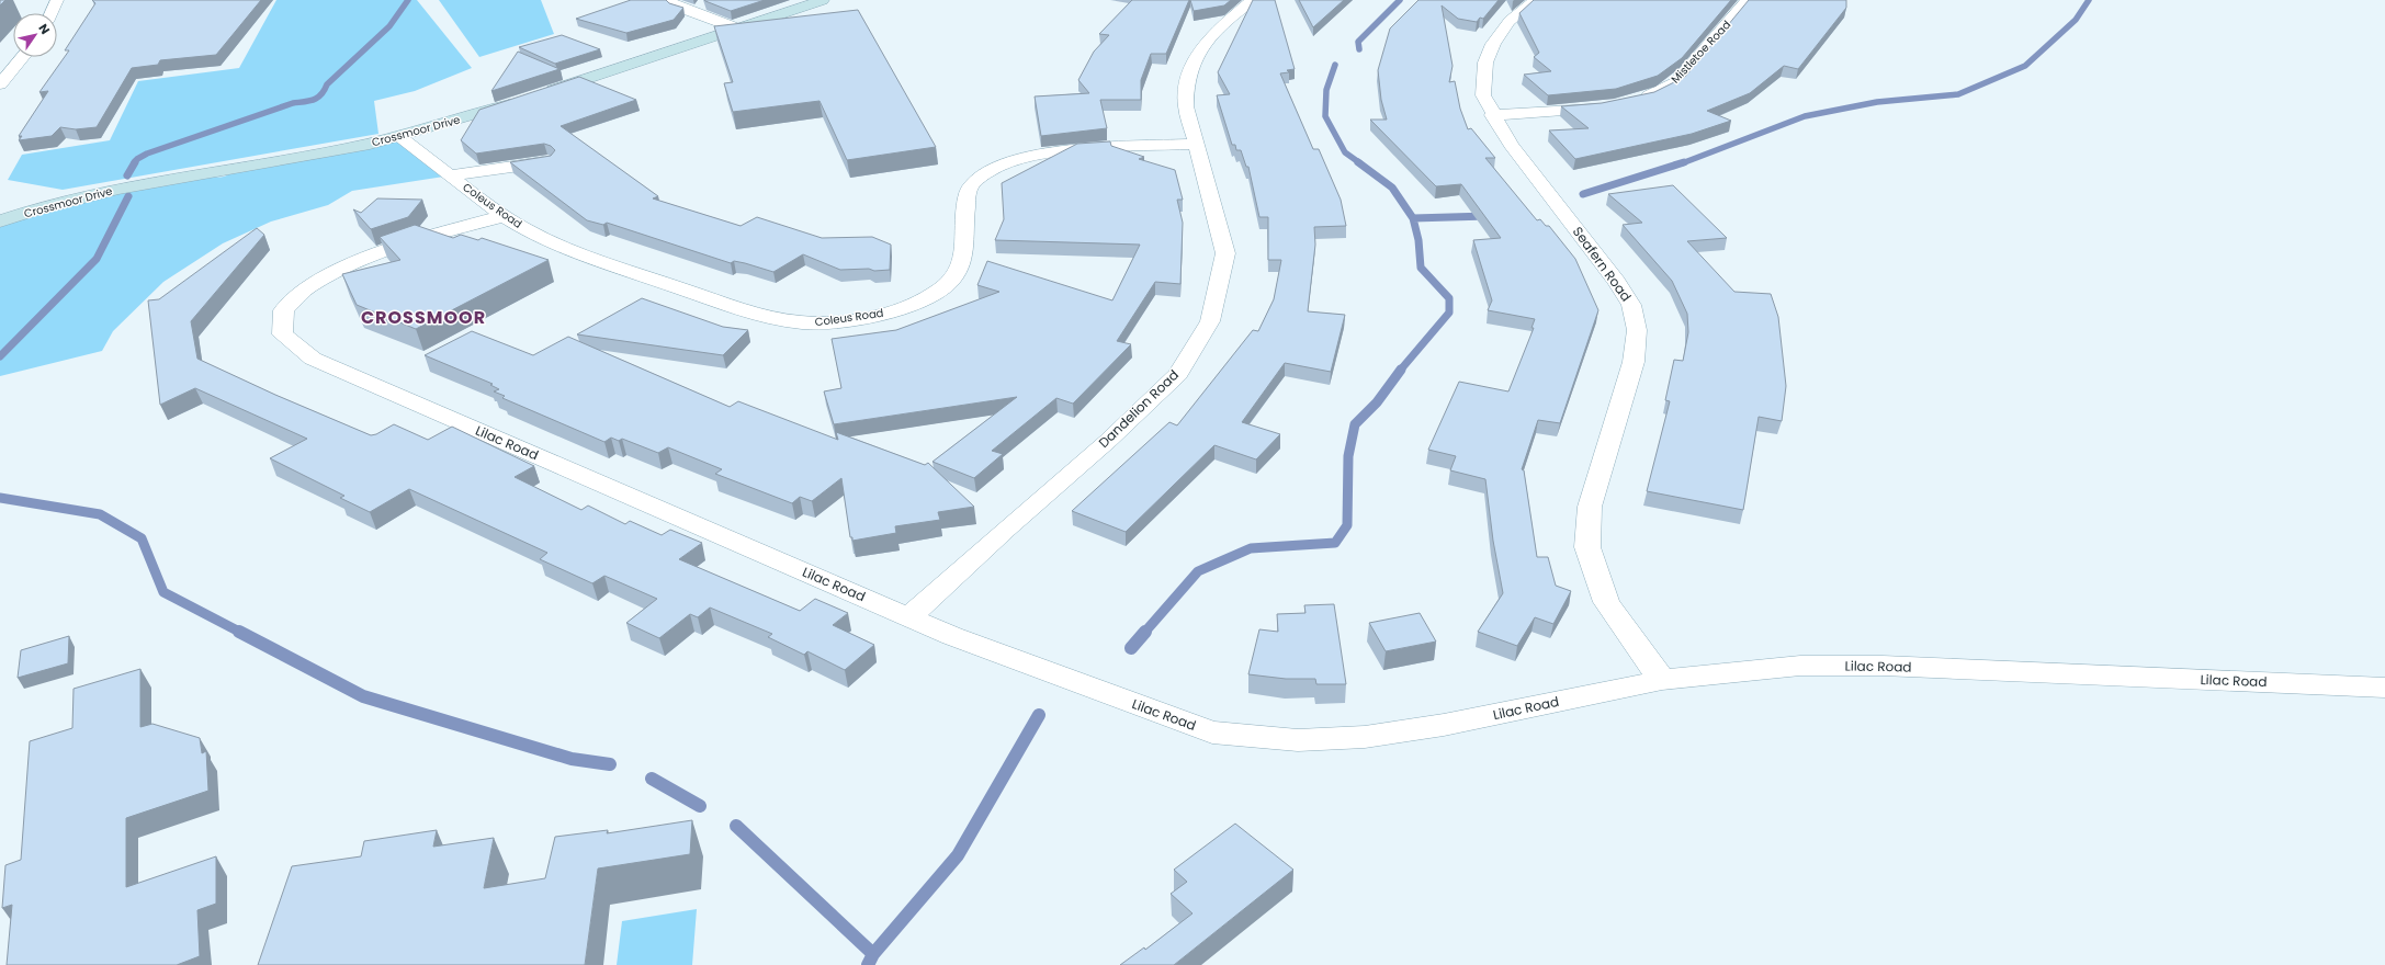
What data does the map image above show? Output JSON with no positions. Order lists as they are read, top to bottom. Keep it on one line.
{"streets":{"street":["Mistletoe Road","Crossmoor Drive","Coleus Road","Seafern Road","Dandelion Road","Lilac Road"]},"crossings":[["Crossmoor Drive","Coleus Road"],["Coleus Road","Dandelion Road"],["Coleus Road","Lilac Road"],["Seafern Road","Lilac Road"],["Dandelion Road","Lilac Road"]],"districts":["CROSSMOOR"],"north":"top right"}
